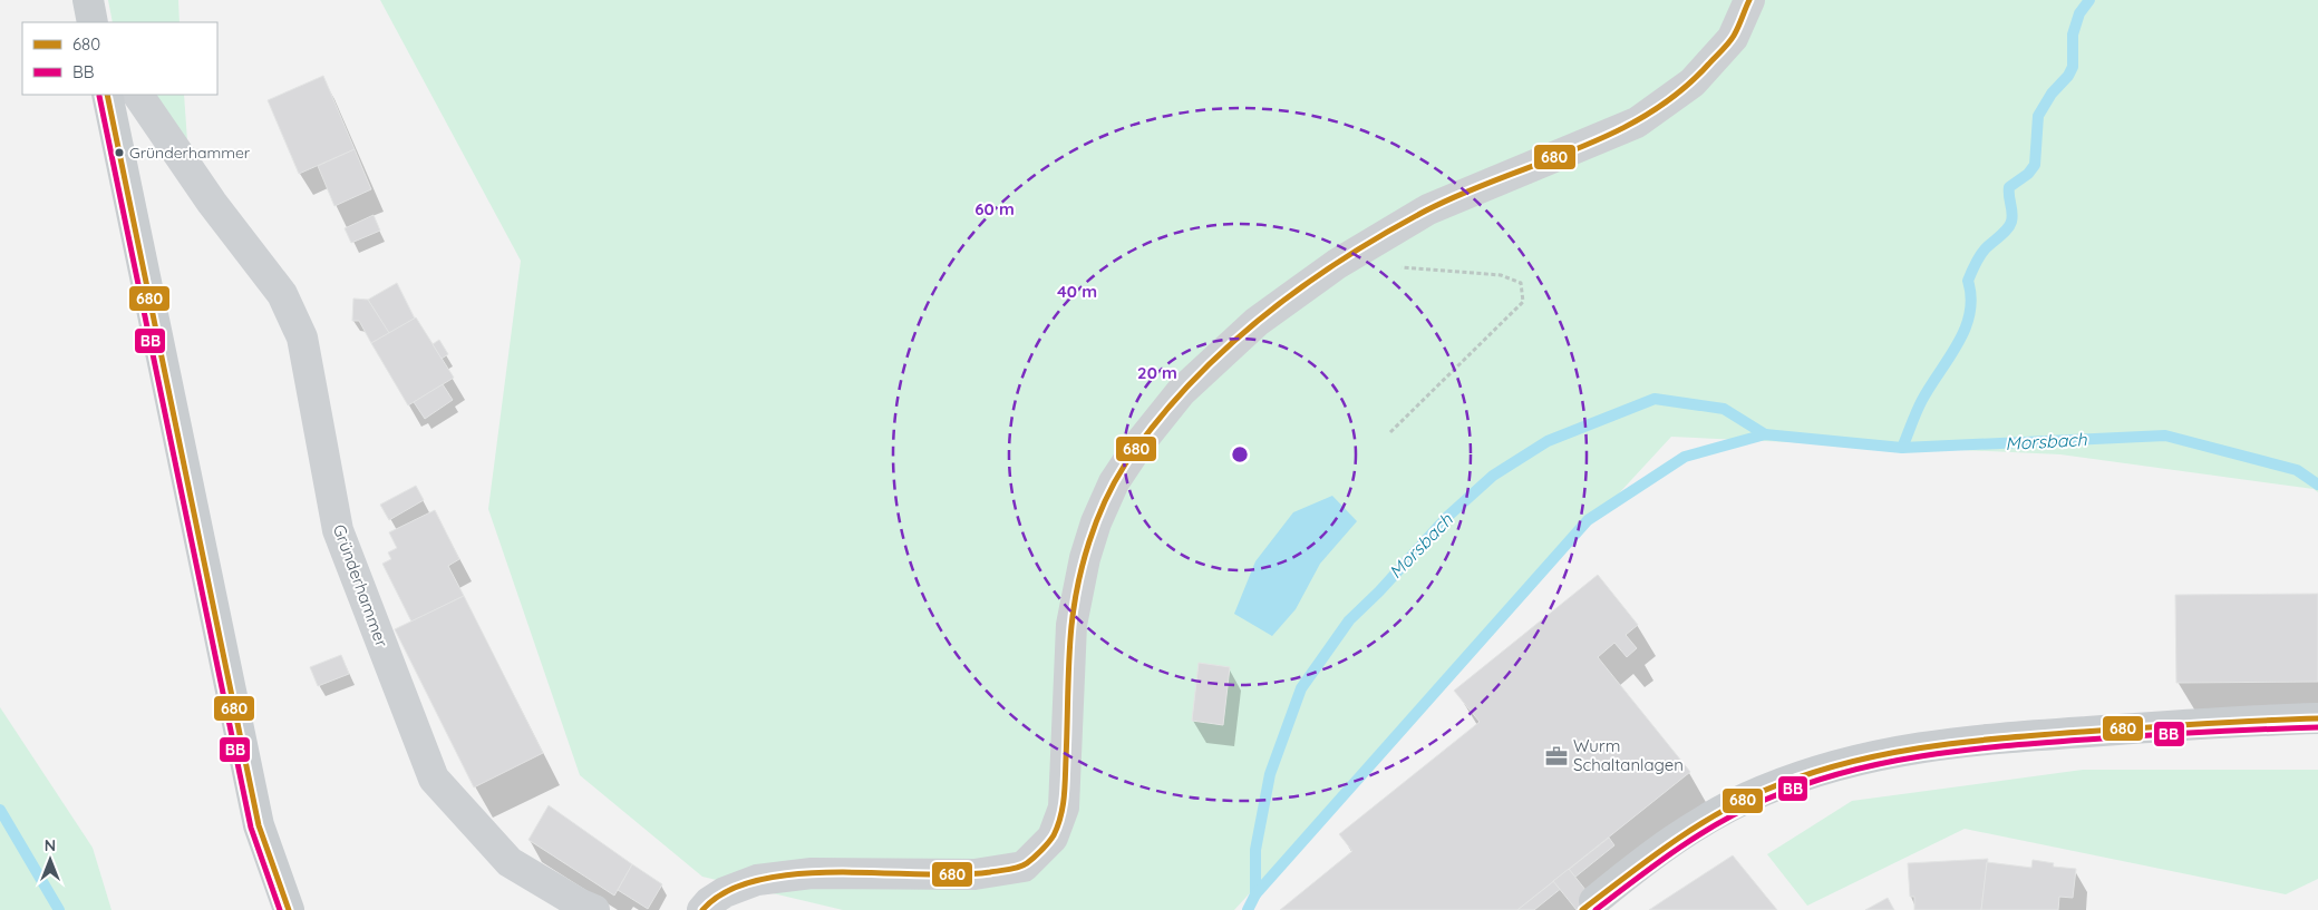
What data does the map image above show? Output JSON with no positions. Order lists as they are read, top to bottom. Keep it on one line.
{"streets":{"street":["Gründerhammer"]},"water":["Morsbach"],"places":{"other":["Gründerhammer"],"office":["Wurm Schaltanlagen"]},"lines":["transit line 680","transit line BB"],"legend":["680","BB"],"north":"top","rings":["60 m","40 m","20 m"]}
